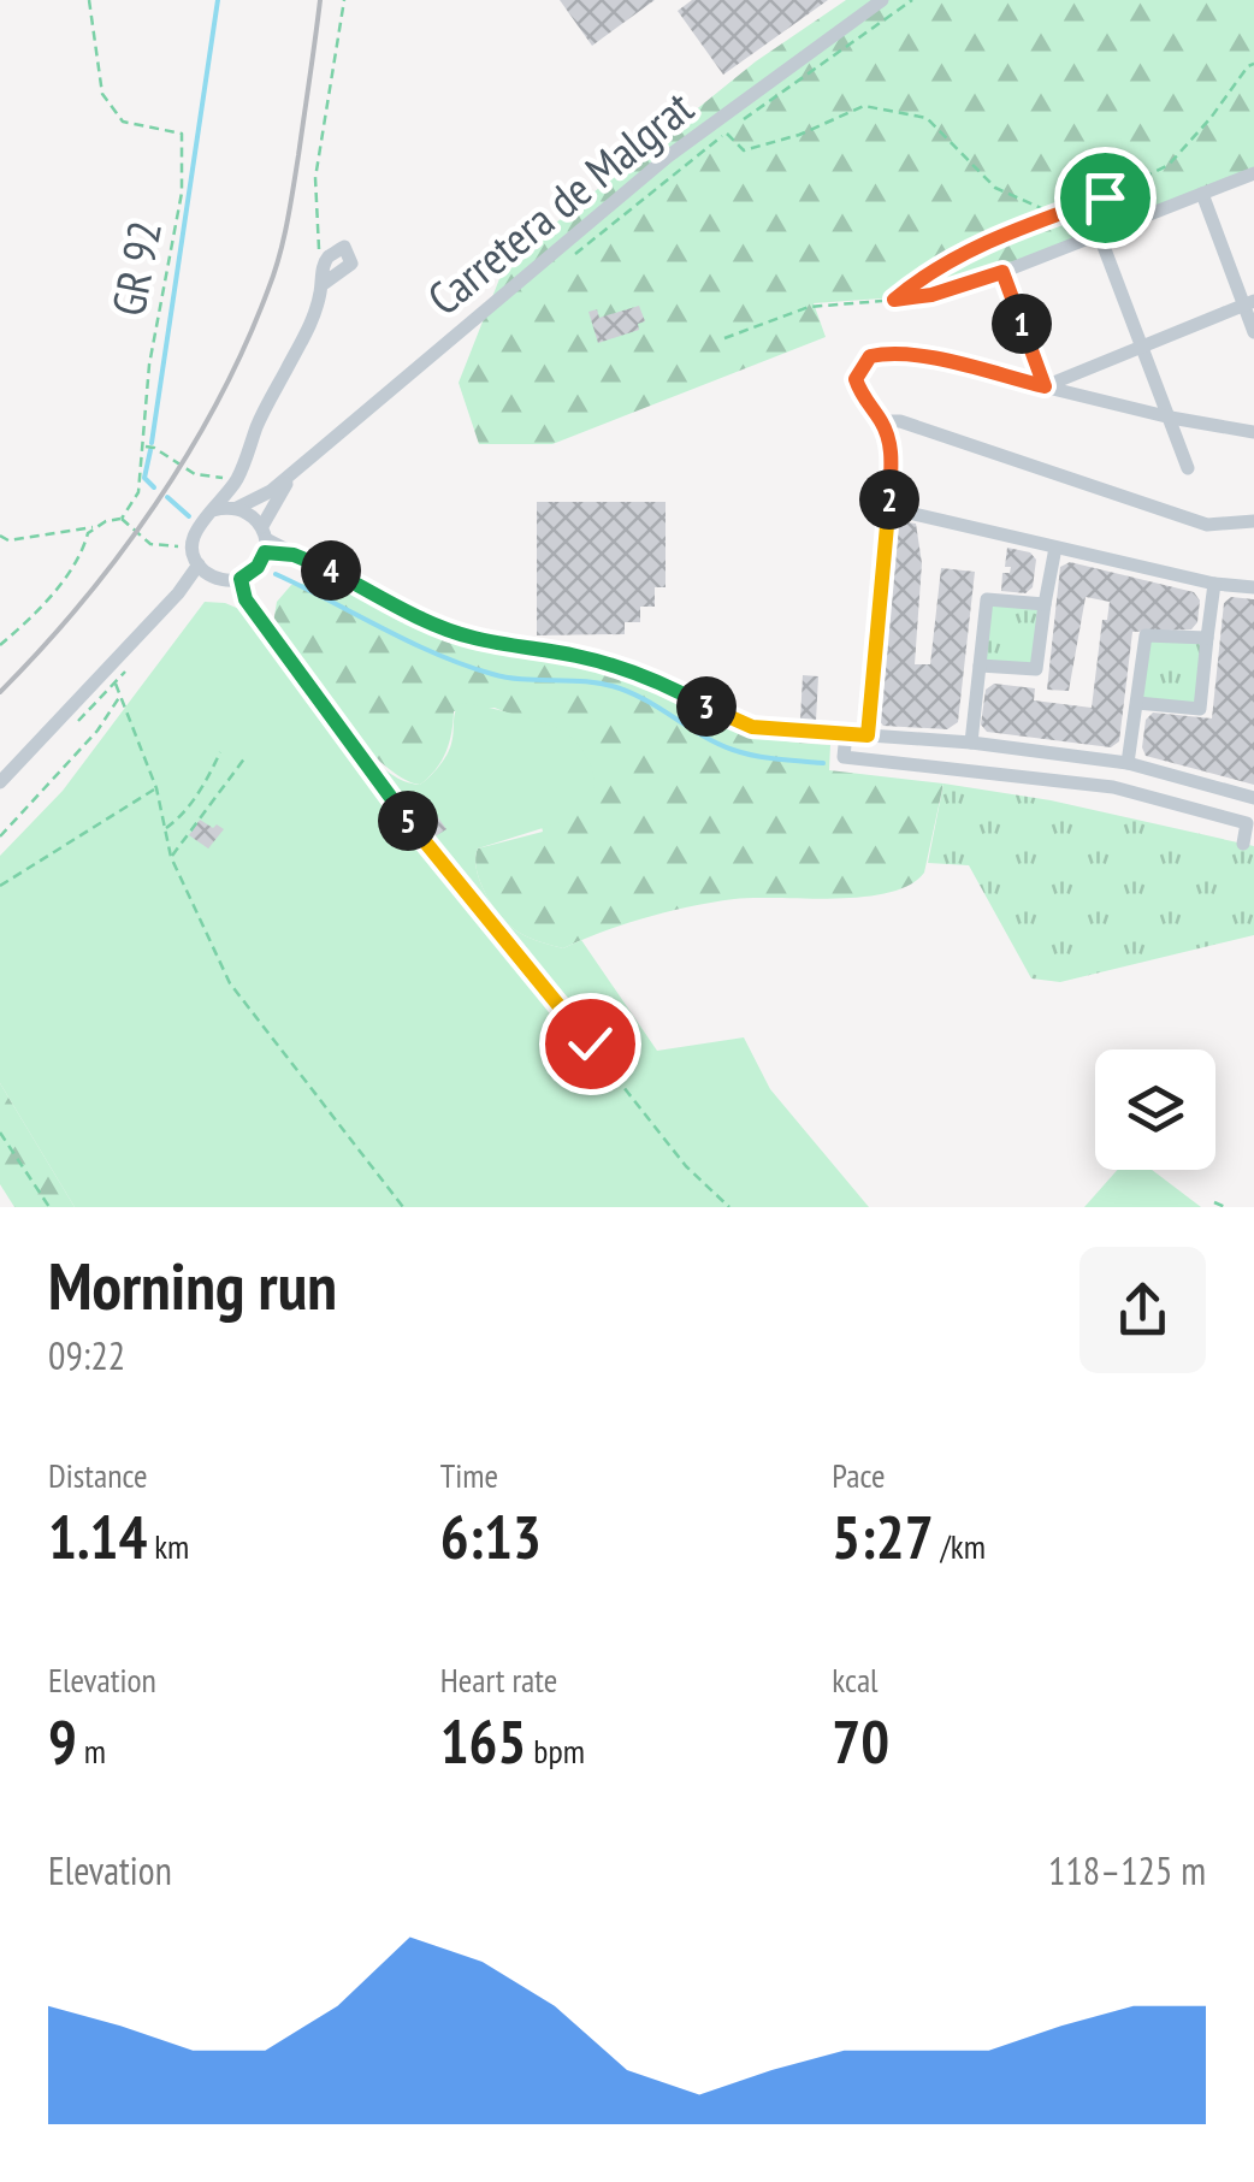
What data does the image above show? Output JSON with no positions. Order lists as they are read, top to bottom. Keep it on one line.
{"streets":{"street":["Carretera de Malgrat"],"path":["GR 92"]},"page":{"pins":["1","2","4","3","5"],"heading":["Morning run","09:22"],"stats":[["Distance","1.14 km"],["Time","6:13"],["Pace","5:27 /km"],["Elevation","9 m"],["Heart rate","165 bpm"],["kcal","70"]],"chart":["Elevation","118–125 m"]}}
